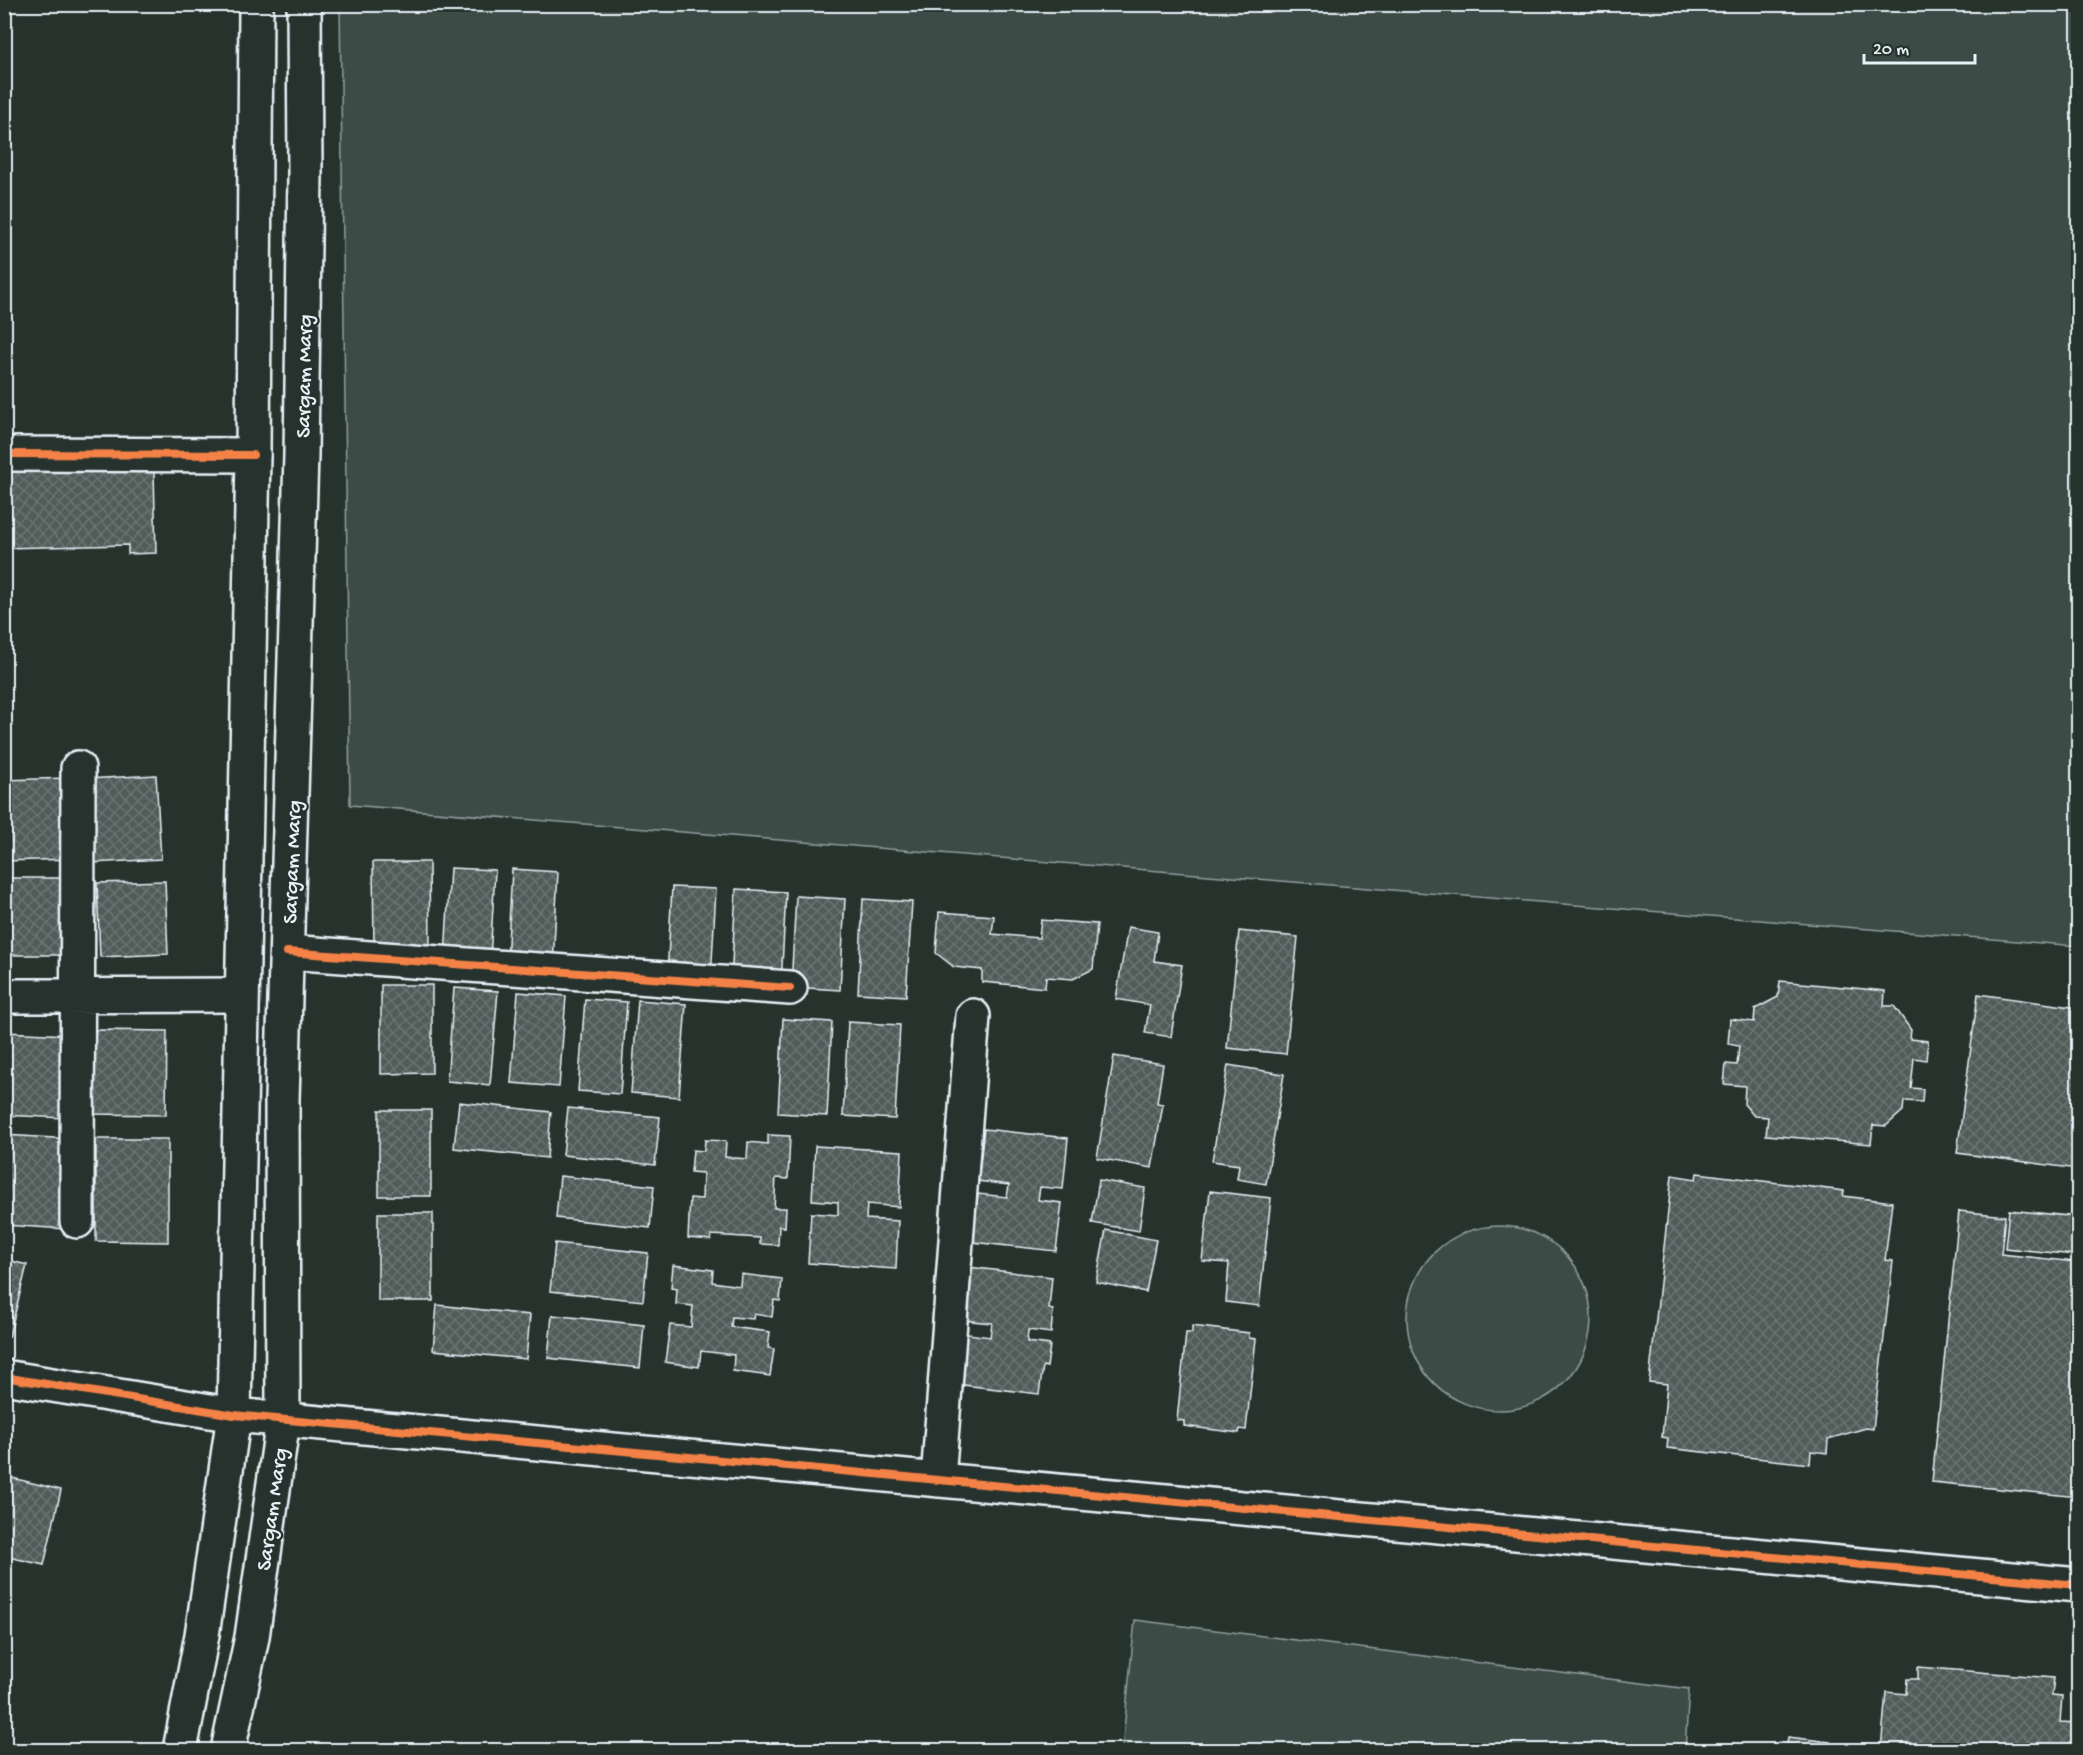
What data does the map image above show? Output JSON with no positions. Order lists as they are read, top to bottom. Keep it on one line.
{"streets":{"street":["Sargam Marg"]},"scale_bar":"20 m"}
